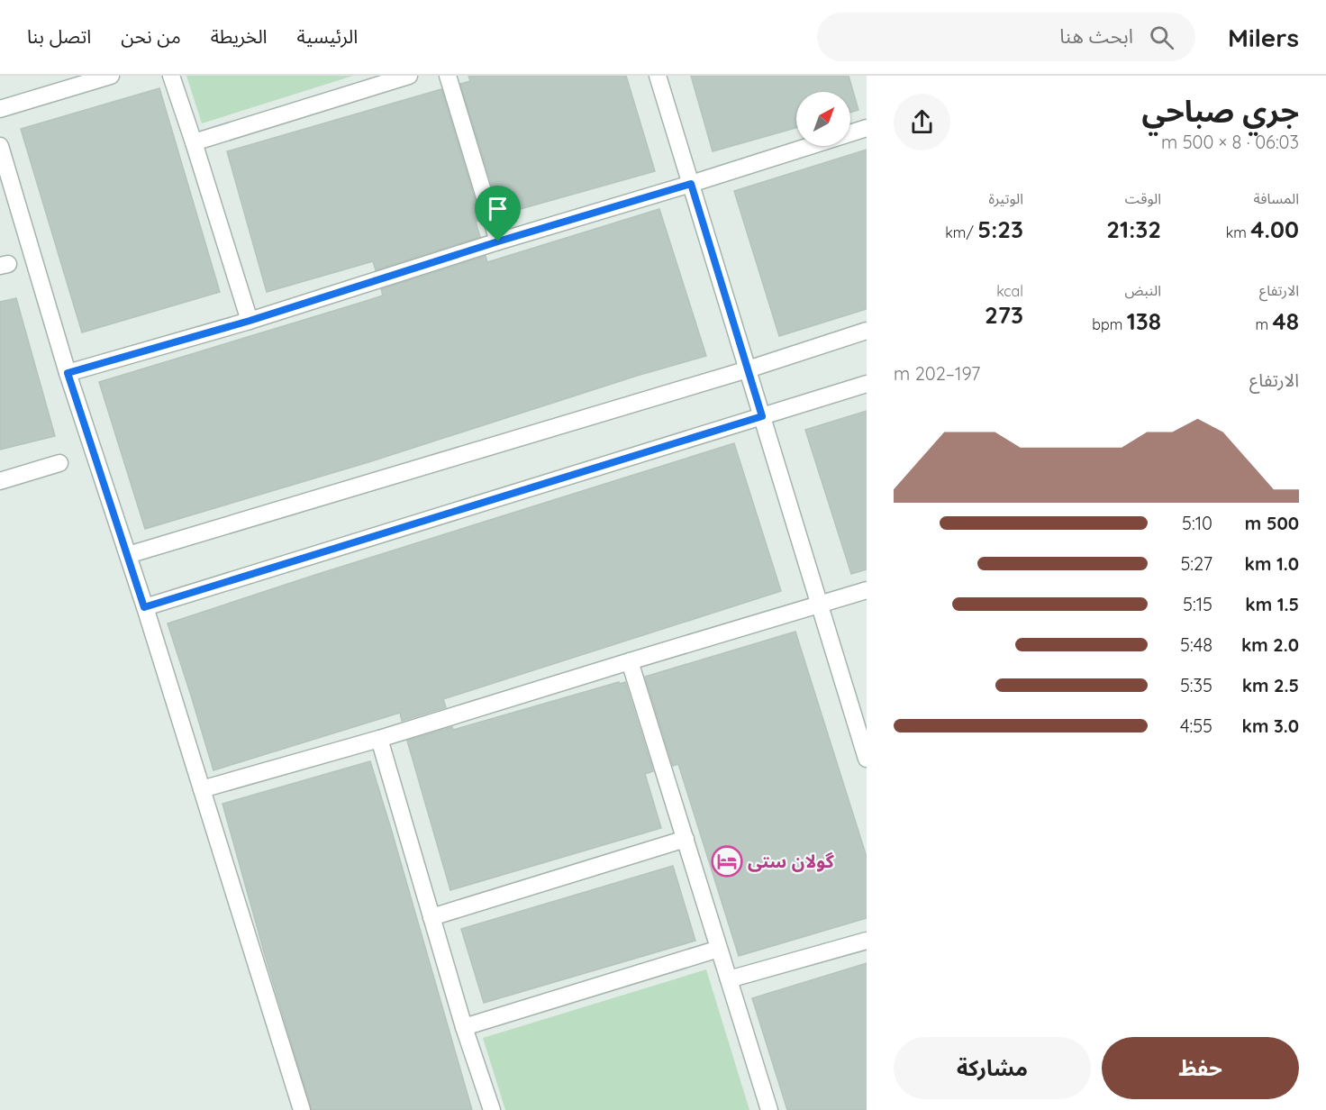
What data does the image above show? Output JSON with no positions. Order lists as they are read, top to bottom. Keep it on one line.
{"places":{"hotel":["گولان ستی"]},"north":"top right","page":{"header":"Milers","search":"ابحث هنا","nav":["الرئيسية","الخريطة","من نحن","اتصل بنا"],"heading":["جري صباحي","06:03 · 8 × 500 m"],"stats":[["المسافة","4.00 km"],["الوقت","21:32"],["الوتيرة","5:23 /km"],["الارتفاع","48 m"],["النبض","138 bpm"],["kcal","273"]],"chart":["الارتفاع","197–202 m"],"list":[{"name":"500 m","note":"5:10"},{"name":"1.0 km","note":"5:27"},{"name":"1.5 km","note":"5:15"},{"name":"2.0 km","note":"5:48"},{"name":"2.5 km","note":"5:35"},{"name":"3.0 km","note":"4:55"}],"buttons":["حفظ","مشاركة"]}}
